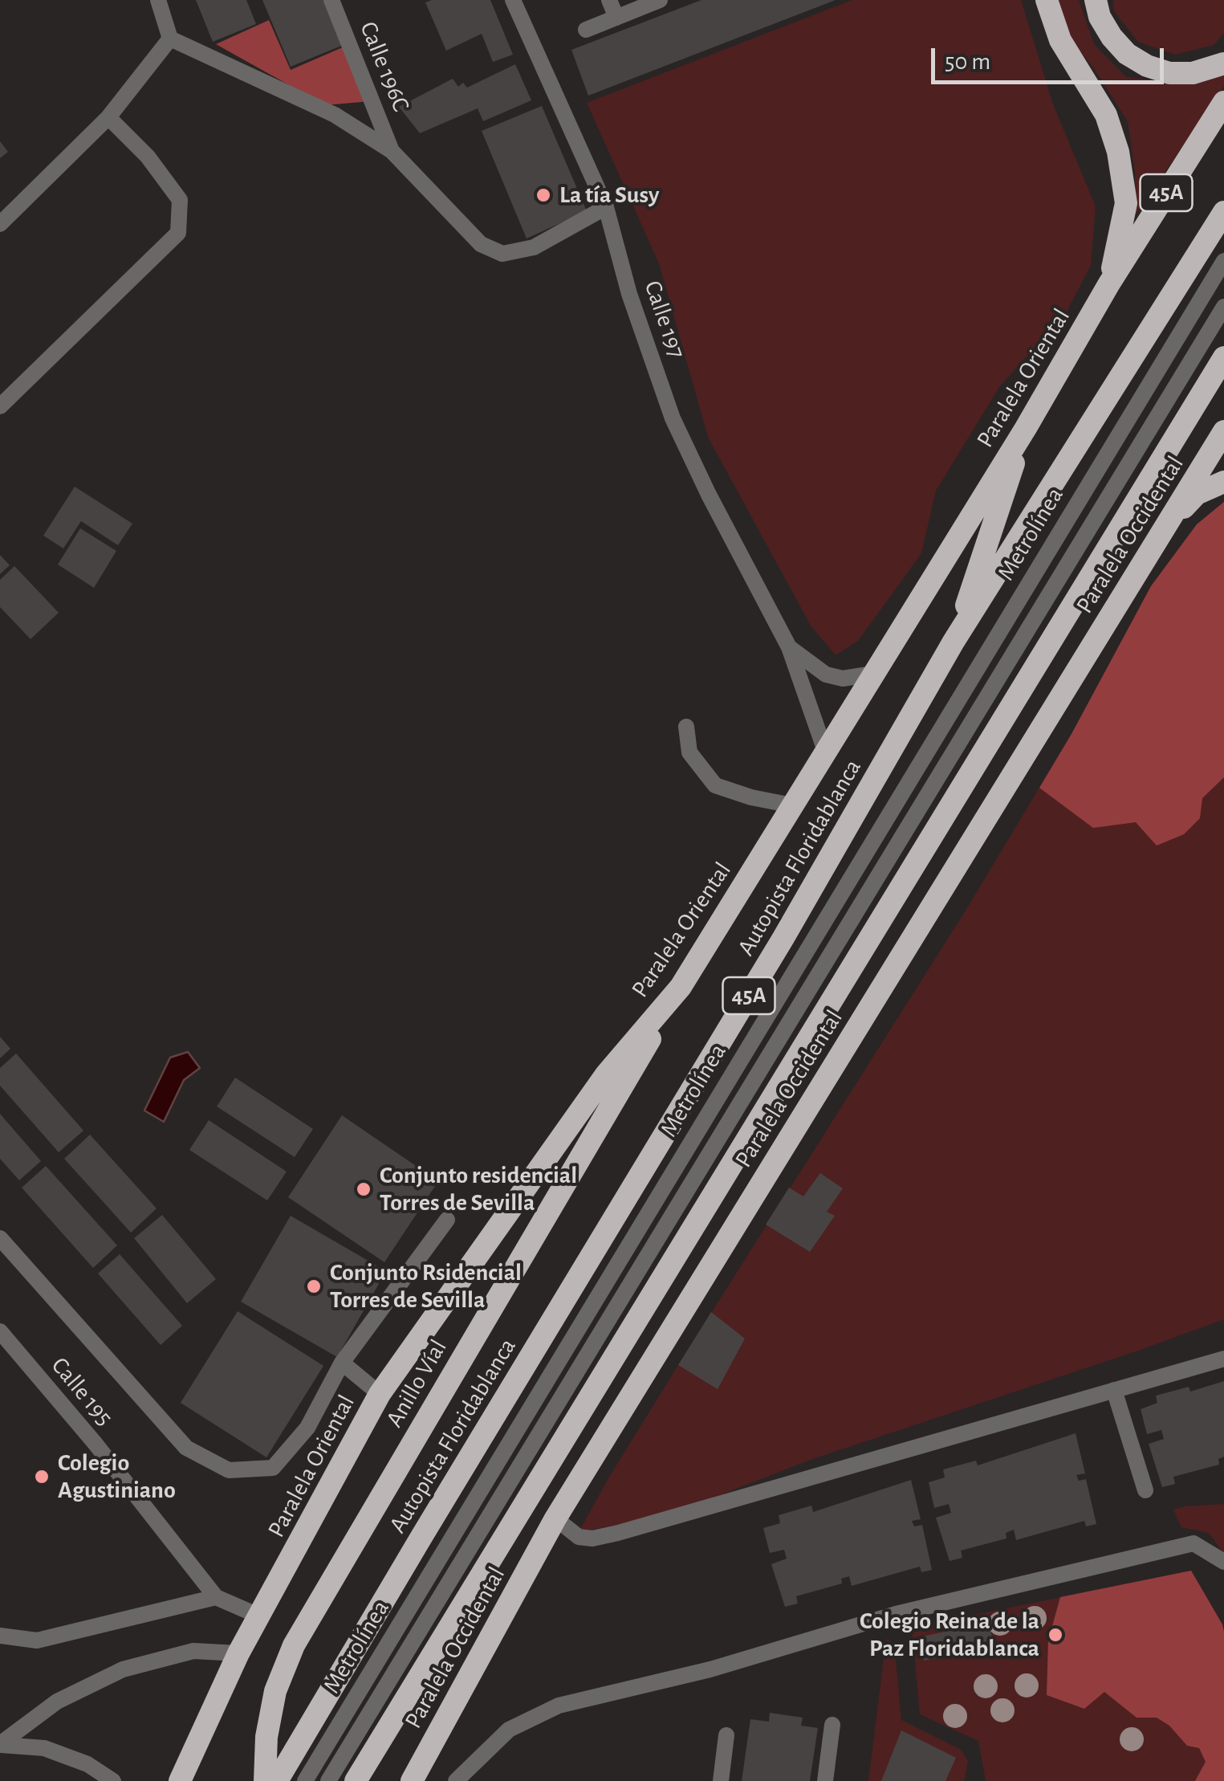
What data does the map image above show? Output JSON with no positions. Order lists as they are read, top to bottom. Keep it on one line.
{"streets":{"highway":["45A","Paralela Oriental","Paralela Occidental","Autopista Floridablanca","Anillo Víal"],"street":["Calle 196C","Calle 197","Metrolínea","Calle 195"]},"crossings":[["Calle 196C","Calle 197"],["Calle 197","Paralela Oriental"],["Paralela Oriental","Anillo Víal"],["Paralela Oriental","Calle 195"]],"places":["La tía Susy","Conjunto residencial Torres de Sevilla","Conjunto Rsidencial Torres de Sevilla","Colegio Agustiniano","Colegio Reina de la Paz Floridablanca"],"scale_bar":"50 m"}
